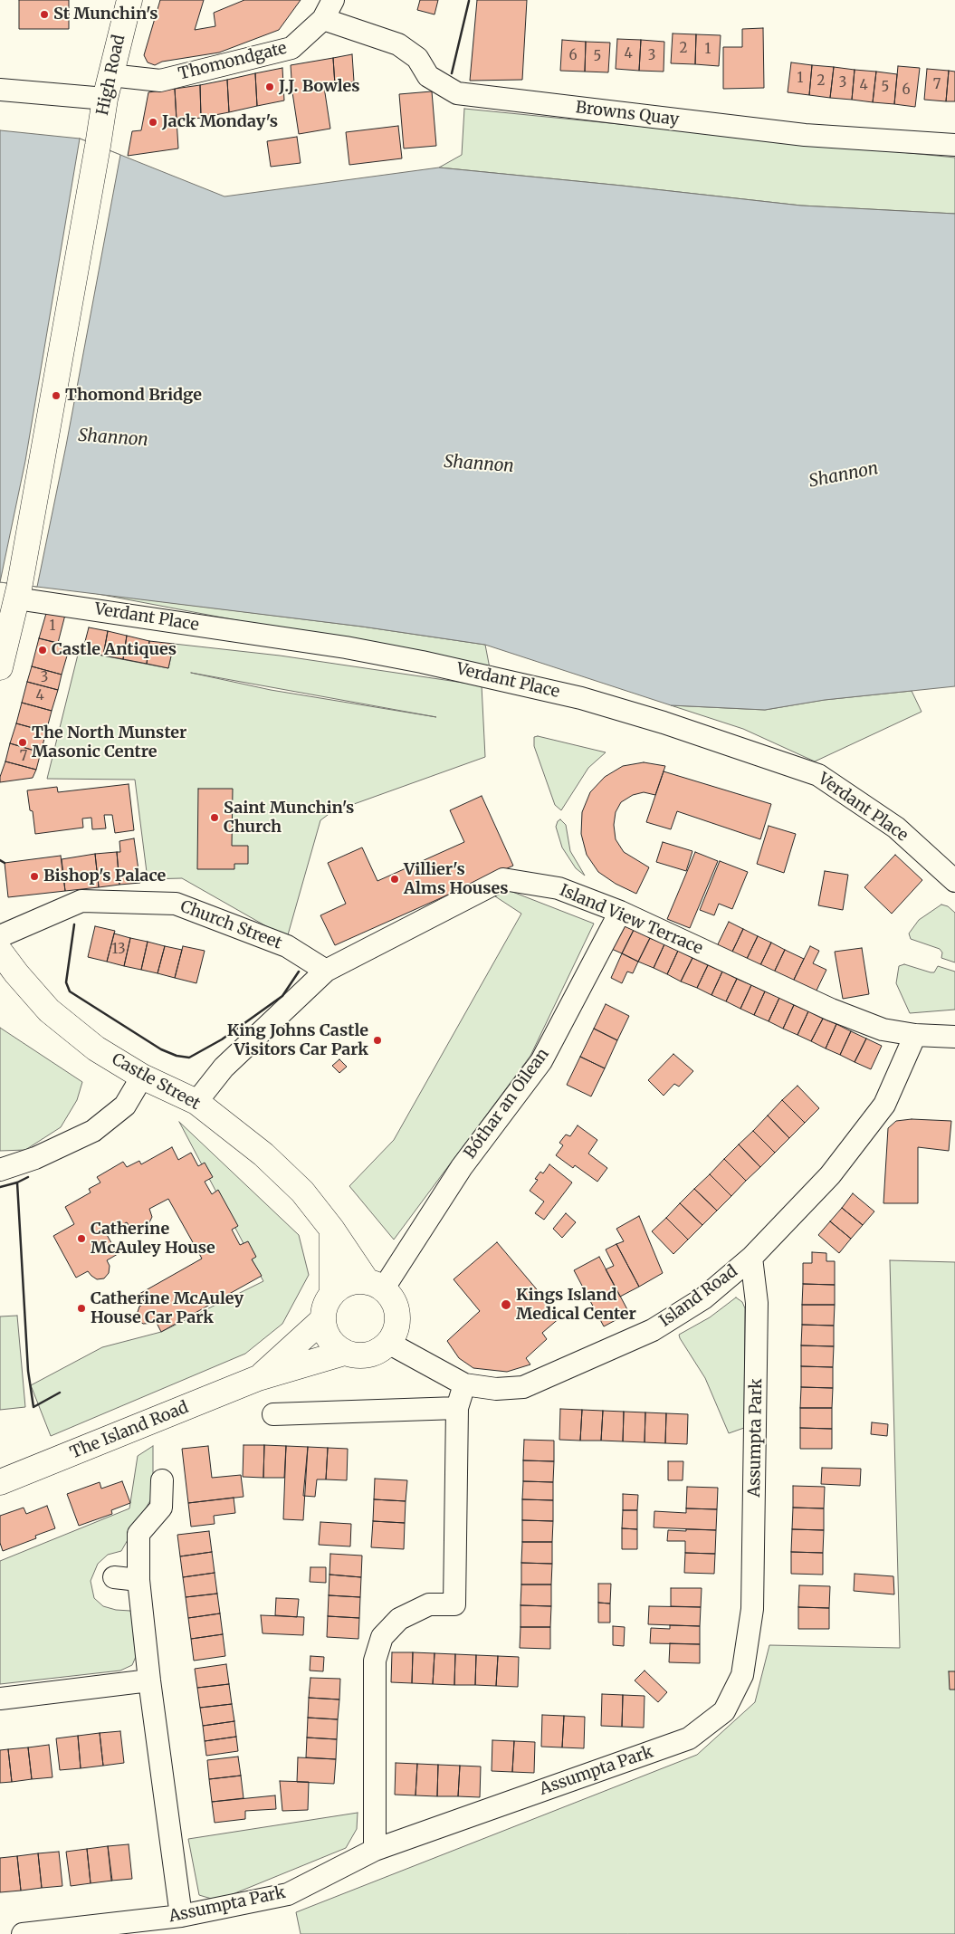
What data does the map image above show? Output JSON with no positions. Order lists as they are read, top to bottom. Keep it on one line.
{"streets":{"main road":["High Road","Castle Street","The Island Road"],"street":["Thomondgate","Browns Quay","Verdant Place","Island View Terrace","Church Street","Bóthar an Oilean","Island Road","Assumpta Park"]},"crossings":[["Thomondgate","High Road"],["Thomondgate","Browns Quay"],["High Road","Verdant Place"],["Island View Terrace","Church Street"],["Island View Terrace","Castle Street"],["Island View Terrace","Bóthar an Oilean"],["Island View Terrace","Island Road"],["Castle Street","Bóthar an Oilean"],["Castle Street","Island Road"],["Bóthar an Oilean","Island Road"],["Island Road","Assumpta Park"]],"water":["Shannon"],"places":["St Munchin's","J.J. Bowles","Jack Monday's","Thomond Bridge","Castle Antiques","The North Munster Masonic Centre","Saint Munchin's Church","Bishop's Palace","Villier's Alms Houses","King Johns Castle Visitors Car Park","Catherine McAuley House","Kings Island Medical Center","Catherine McAuley House Car Park"],"house_numbers":["2","1","4","6","3","5","1","2","3","7","4","5","6","1","3","4","7","13"]}
